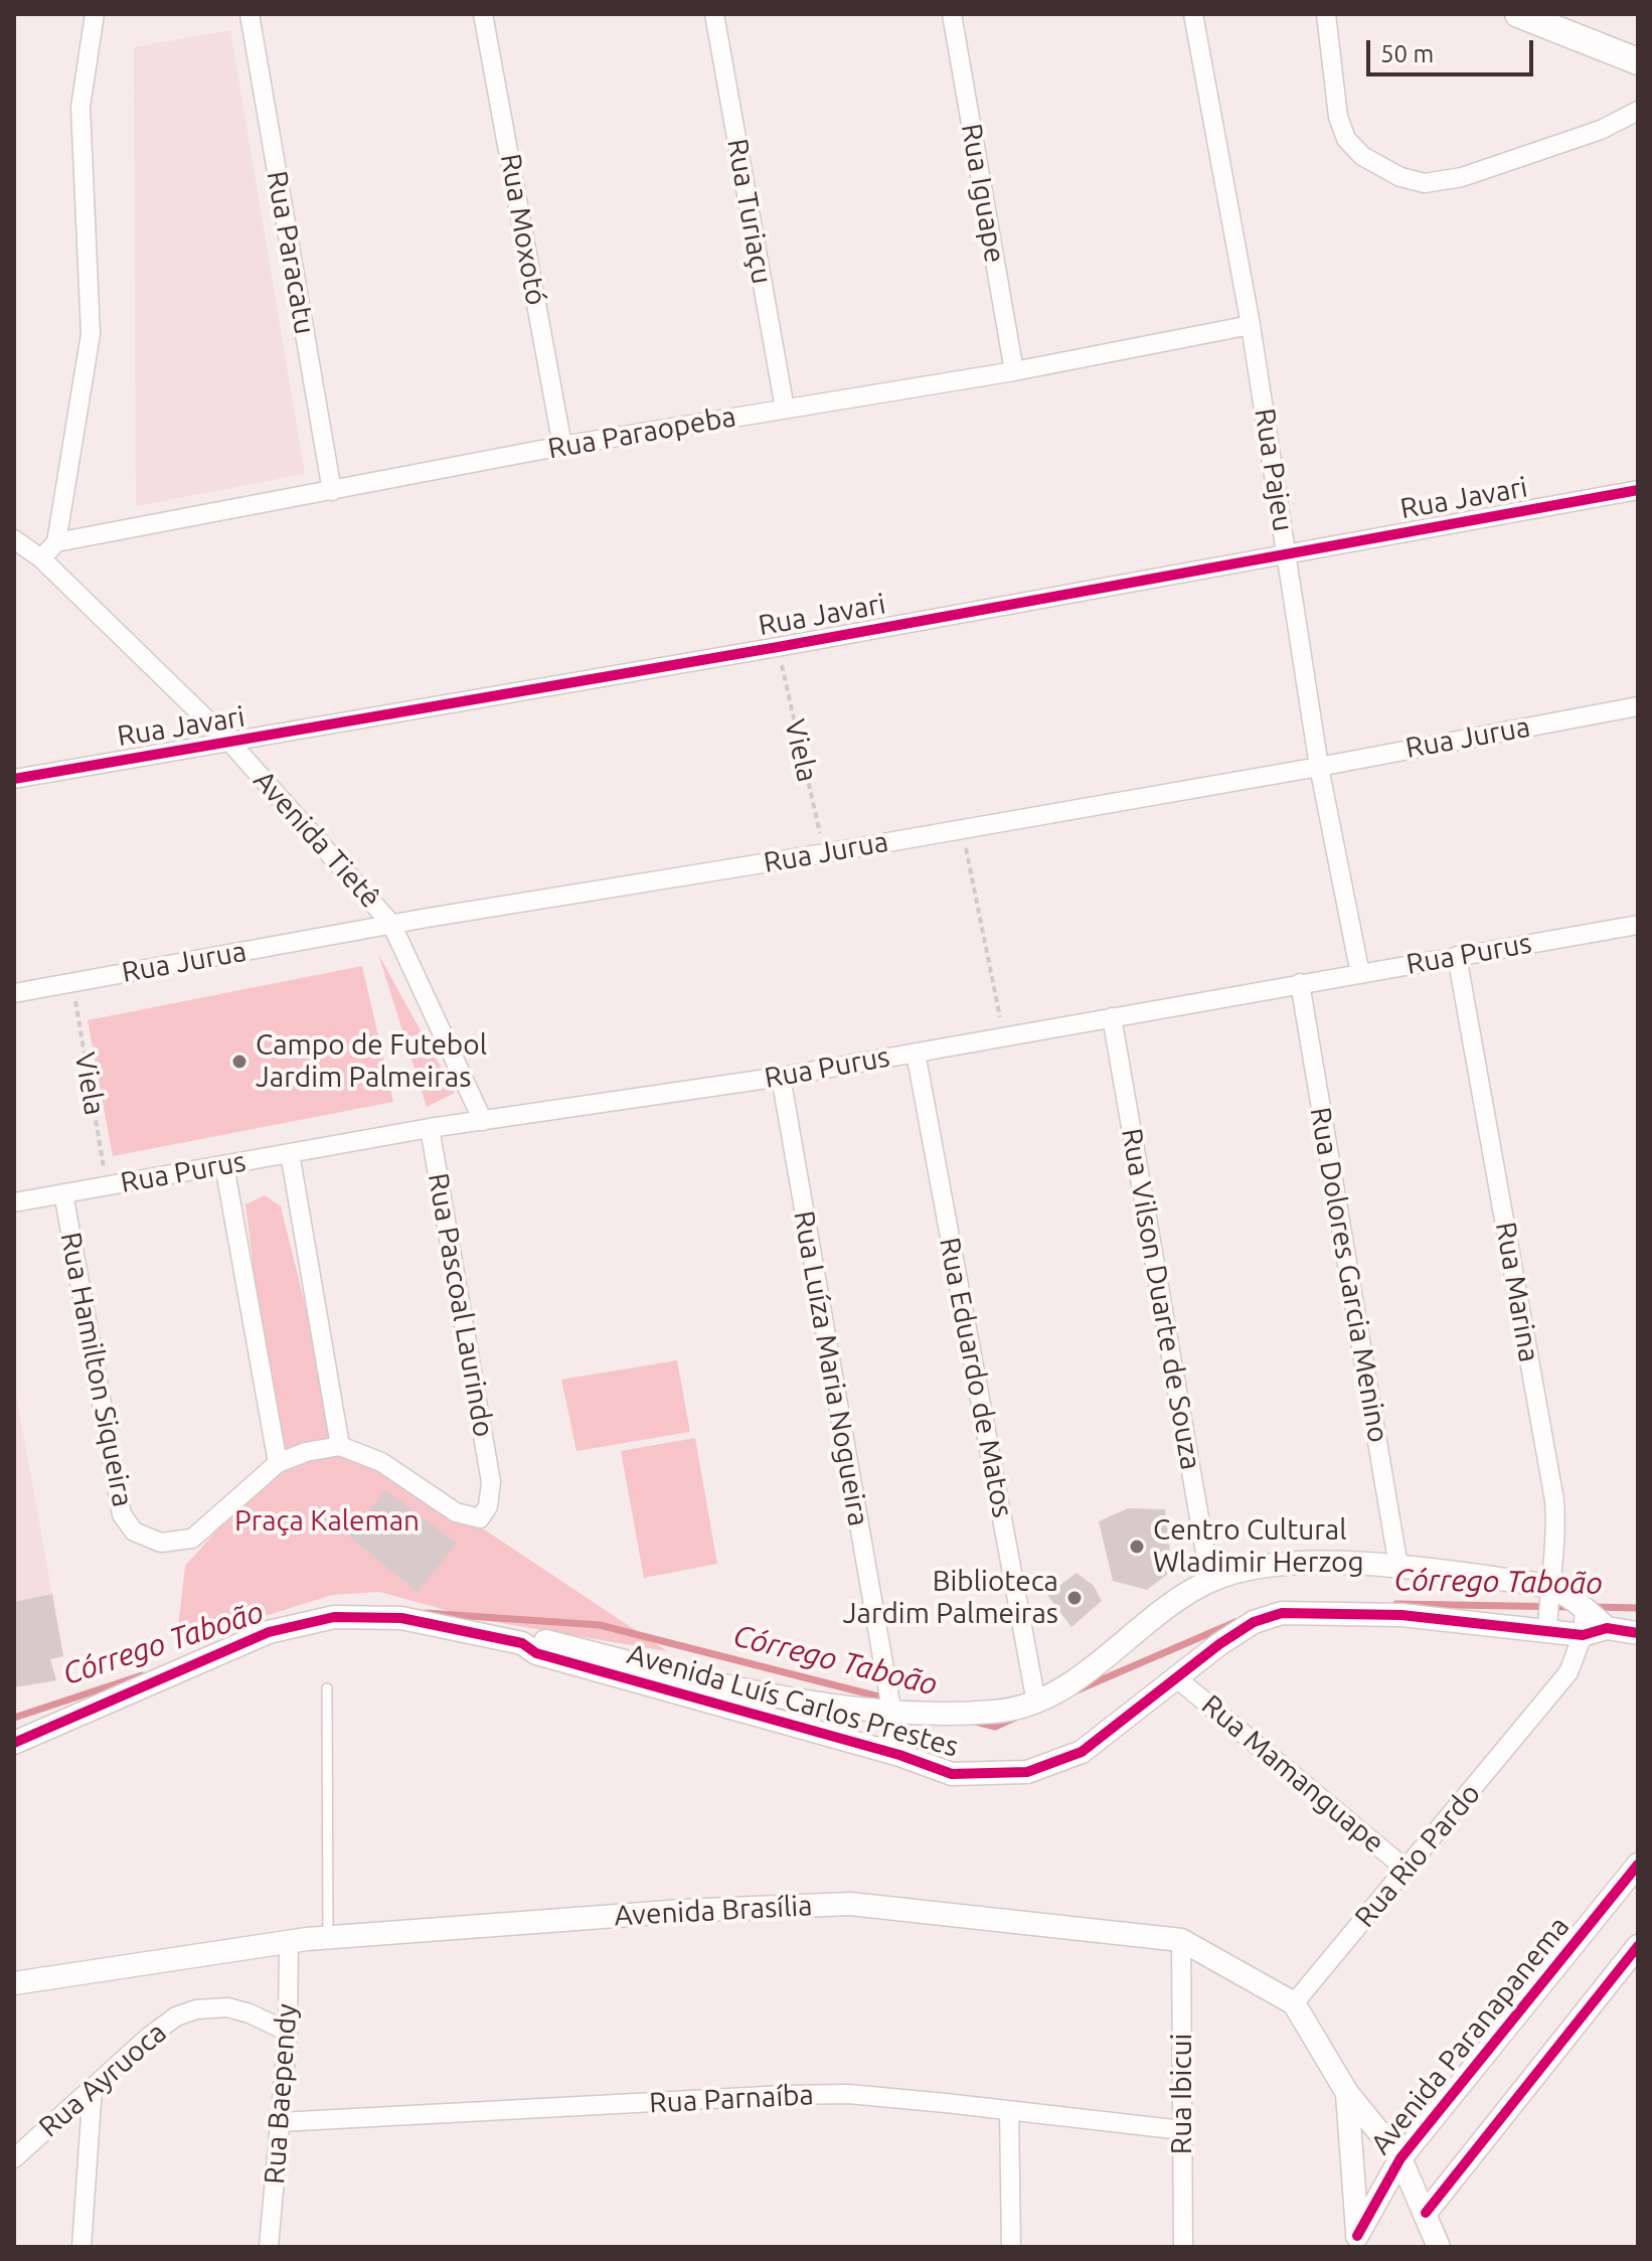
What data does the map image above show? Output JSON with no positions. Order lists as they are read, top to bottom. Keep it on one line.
{"streets":{"street":["Rua Iguape","Rua Turiaçu","Rua Moxotó","Rua Paracatu","Rua Paraopeba","Rua Pajeu","Rua Javari","Rua Jurua","Avenida Tietê","Rua Purus","Rua Dolores Garcia Menino","Rua Marina","Rua Vilson Duarte de Souza","Rua Pascoal Laurindo","Rua Luíza Maria Nogueira","Rua Hamilton Siqueira","Rua Eduardo de Matos","Avenida Luís Carlos Prestes","Rua Mamanguape","Rua Rio Pardo","Avenida Brasília","Avenida Paranapanema","Rua Ayruoca","Rua Baependy","Rua Ibicui","Rua Parnaíba"],"path":["Viela"]},"crossings":[["Rua Iguape","Rua Paraopeba"],["Rua Turiaçu","Rua Paraopeba"],["Rua Moxotó","Rua Paraopeba"],["Rua Paracatu","Rua Paraopeba"],["Rua Paraopeba","Rua Pajeu"],["Rua Pajeu","Rua Javari"],["Rua Pajeu","Rua Jurua"],["Rua Pajeu","Rua Purus"],["Rua Javari","Viela"],["Rua Javari","Avenida Tietê"],["Rua Jurua","Viela"],["Rua Jurua","Avenida Tietê"],["Viela","Rua Purus"],["Avenida Tietê","Rua Purus"],["Rua Purus","Rua Dolores Garcia Menino"],["Rua Purus","Rua Marina"],["Rua Purus","Rua Vilson Duarte de Souza"],["Rua Purus","Rua Pascoal Laurindo"],["Rua Purus","Rua Luíza Maria Nogueira"],["Rua Purus","Rua Hamilton Siqueira"],["Rua Purus","Rua Eduardo de Matos"],["Rua Dolores Garcia Menino","Avenida Luís Carlos Prestes"],["Rua Marina","Avenida Luís Carlos Prestes"],["Rua Vilson Duarte de Souza","Avenida Luís Carlos Prestes"],["Rua Luíza Maria Nogueira","Avenida Luís Carlos Prestes"],["Rua Eduardo de Matos","Avenida Luís Carlos Prestes"],["Avenida Luís Carlos Prestes","Rua Mamanguape"],["Avenida Luís Carlos Prestes","Rua Rio Pardo"],["Rua Mamanguape","Rua Rio Pardo"],["Rua Rio Pardo","Avenida Brasília"],["Avenida Brasília","Avenida Paranapanema"],["Avenida Brasília","Rua Baependy"],["Avenida Brasília","Rua Ibicui"],["Rua Ayruoca","Rua Baependy"],["Rua Baependy","Rua Parnaíba"],["Rua Ibicui","Rua Parnaíba"]],"water":["Córrego Taboão"],"parks":["Praça Kaleman"],"places":["Campo de Futebol Jardim Palmeiras","Centro Cultural Wladimir Herzog","Biblioteca Jardim Palmeiras"],"scale_bar":"50 m"}
